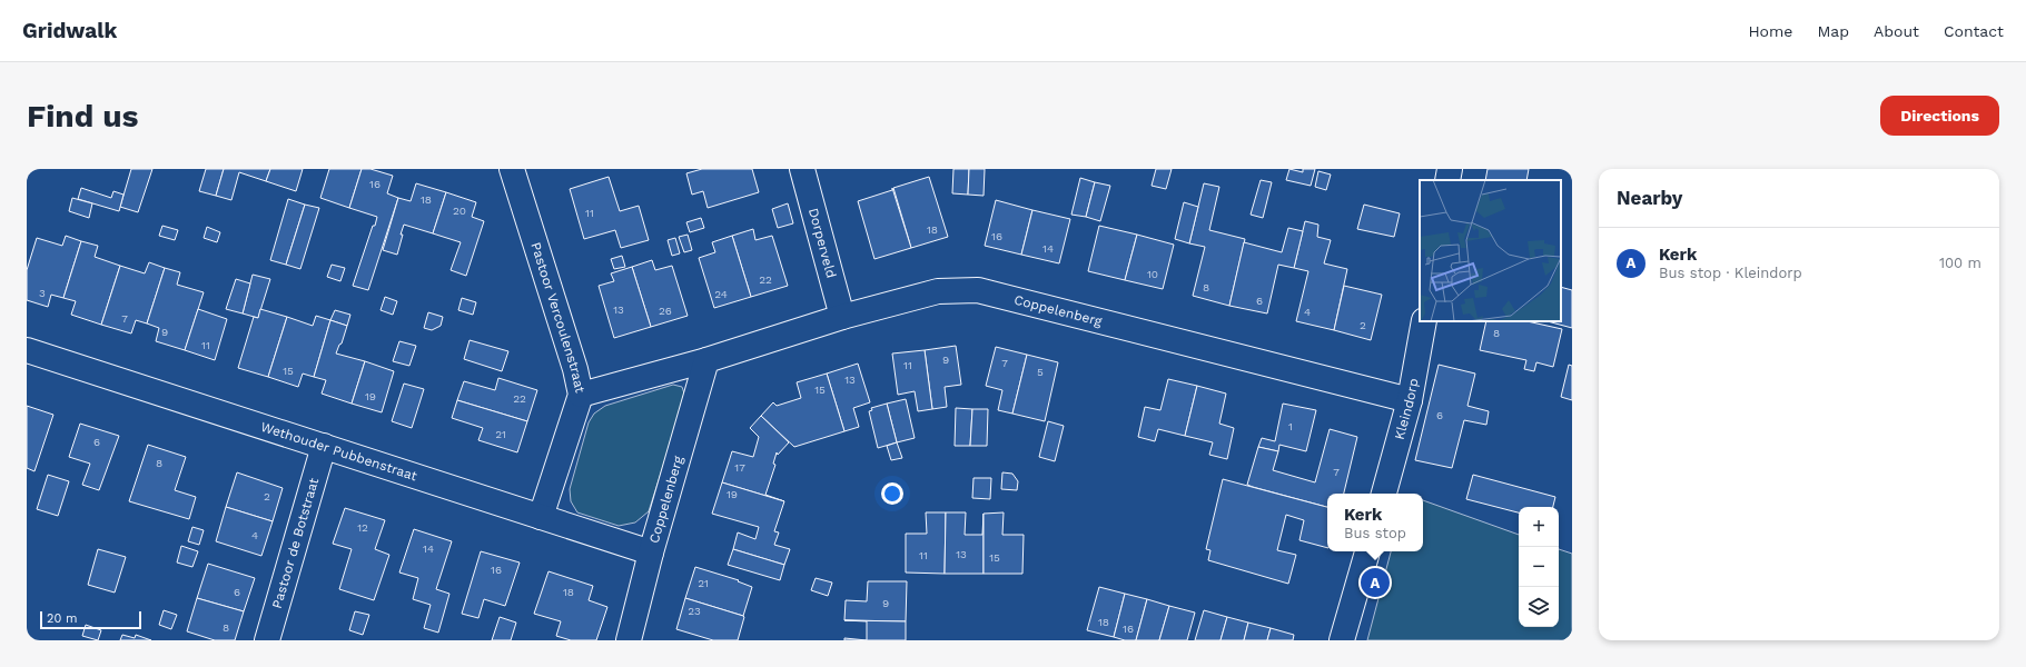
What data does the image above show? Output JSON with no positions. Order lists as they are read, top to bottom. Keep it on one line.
{"streets":{"street":["Dorperveld","Coppelenberg","Pastoor Vercoulenstraat","Kleindorp","Wethouder Pubbenstraat","Pastoor de Botstraat"]},"crossings":[["Dorperveld","Coppelenberg"],["Coppelenberg","Pastoor Vercoulenstraat"],["Coppelenberg","Kleindorp"],["Coppelenberg","Wethouder Pubbenstraat"],["Pastoor Vercoulenstraat","Wethouder Pubbenstraat"],["Wethouder Pubbenstraat","Pastoor de Botstraat"]],"house_numbers":["16","18","20","11","18","16","14","10","22","8","3","24","6","13","26","4","7","2","9","8","11","9","7","11","15","5","13","15","19","22","6","1","21","6","8","17","7","19","2","12","4","14","13","11","15","16","21","6","18","9","23","18","8","16"],"scale_bar":"20 m","page":{"header":"Gridwalk","nav":["Home","Map","About","Contact"],"buttons":"Directions","title":"Find us","heading":"Nearby","list":[{"mark":"A","name":"Kerk","note":"Bus stop · Kleindorp","value":"100 m"}],"popup":["Kerk","Bus stop"],"map_buttons":["+","−"],"pins":"A","scale":"20 m"}}
